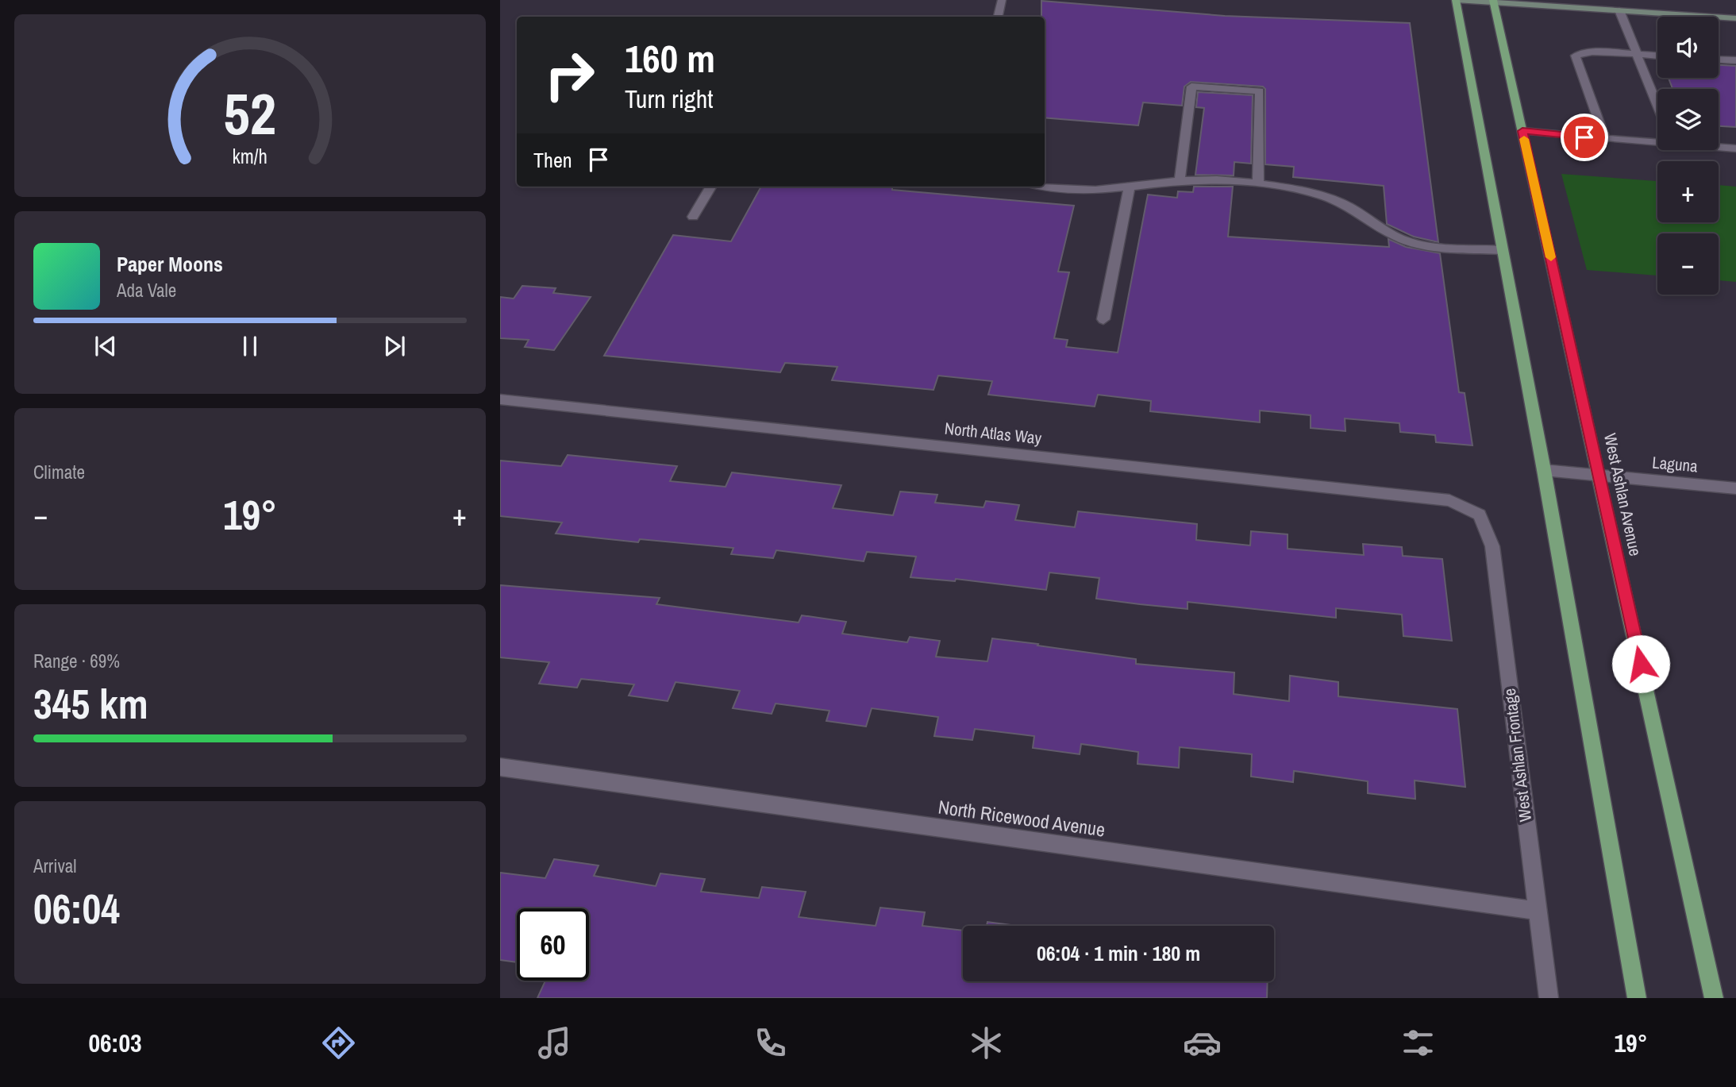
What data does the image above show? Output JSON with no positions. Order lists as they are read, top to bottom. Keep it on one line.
{"streets":{"main road":["West Ashlan Avenue"],"street":["North Atlas Way","Laguna","West Ashlan Frontage","North Ricewood Avenue"]},"crossings":[["North Atlas Way","West Ashlan Frontage"],["Laguna","West Ashlan Avenue"],["West Ashlan Frontage","North Ricewood Avenue"]],"page":{"map_buttons":["+","−"],"turn":["160 m","Turn right"],"then":"Then","song":["Paper Moons","Ada Vale"],"tile":["Climate",["Range · 69%","345 km"],["Arrival","06:04"]],"heat":["−","19°","+"],"limit":"60","trip":"06:04 · 1 min · 180 m","tabs":["06:03","19°"],"gauge":["52","km/h"]}}
